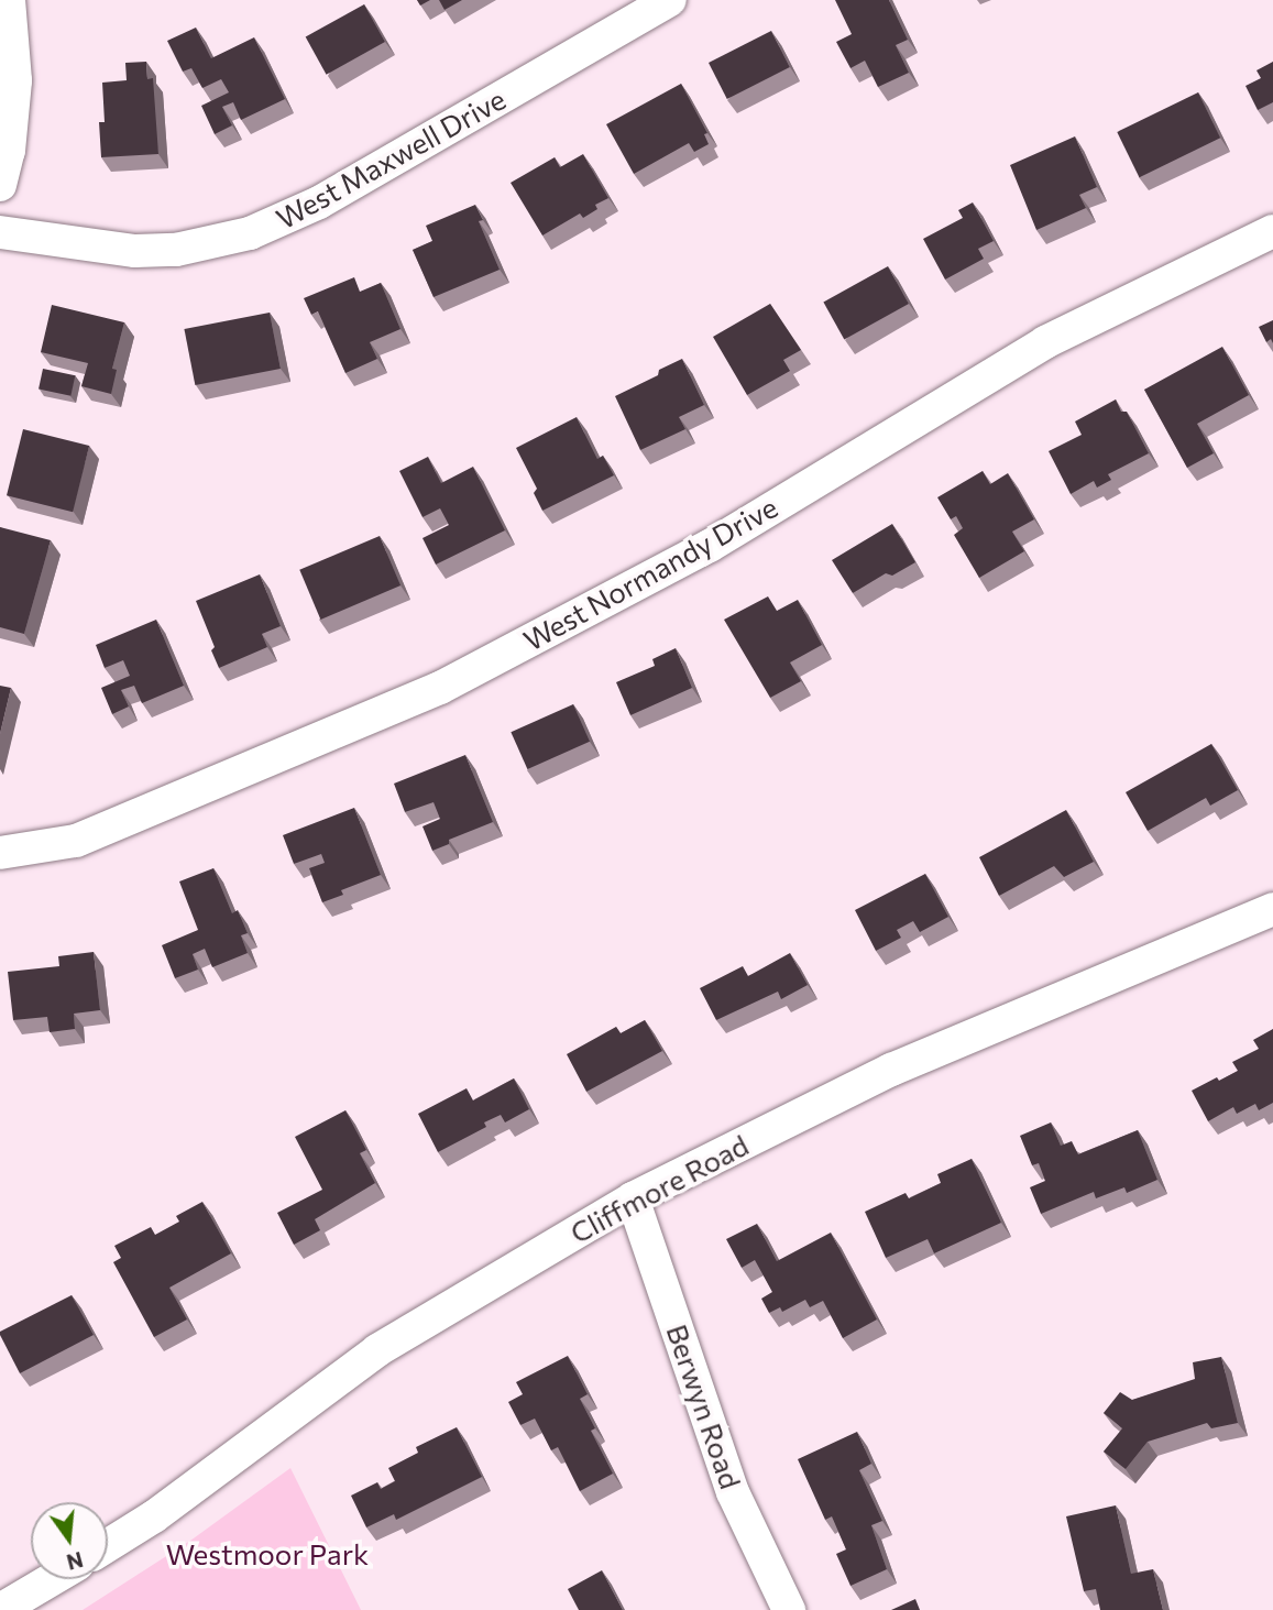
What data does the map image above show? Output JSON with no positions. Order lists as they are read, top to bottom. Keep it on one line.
{"streets":{"street":["West Maxwell Drive","West Normandy Drive","Cliffmore Road","Berwyn Road"]},"crossings":[["Cliffmore Road","Berwyn Road"]],"parks":["Westmoor Park"],"north":"bottom"}
